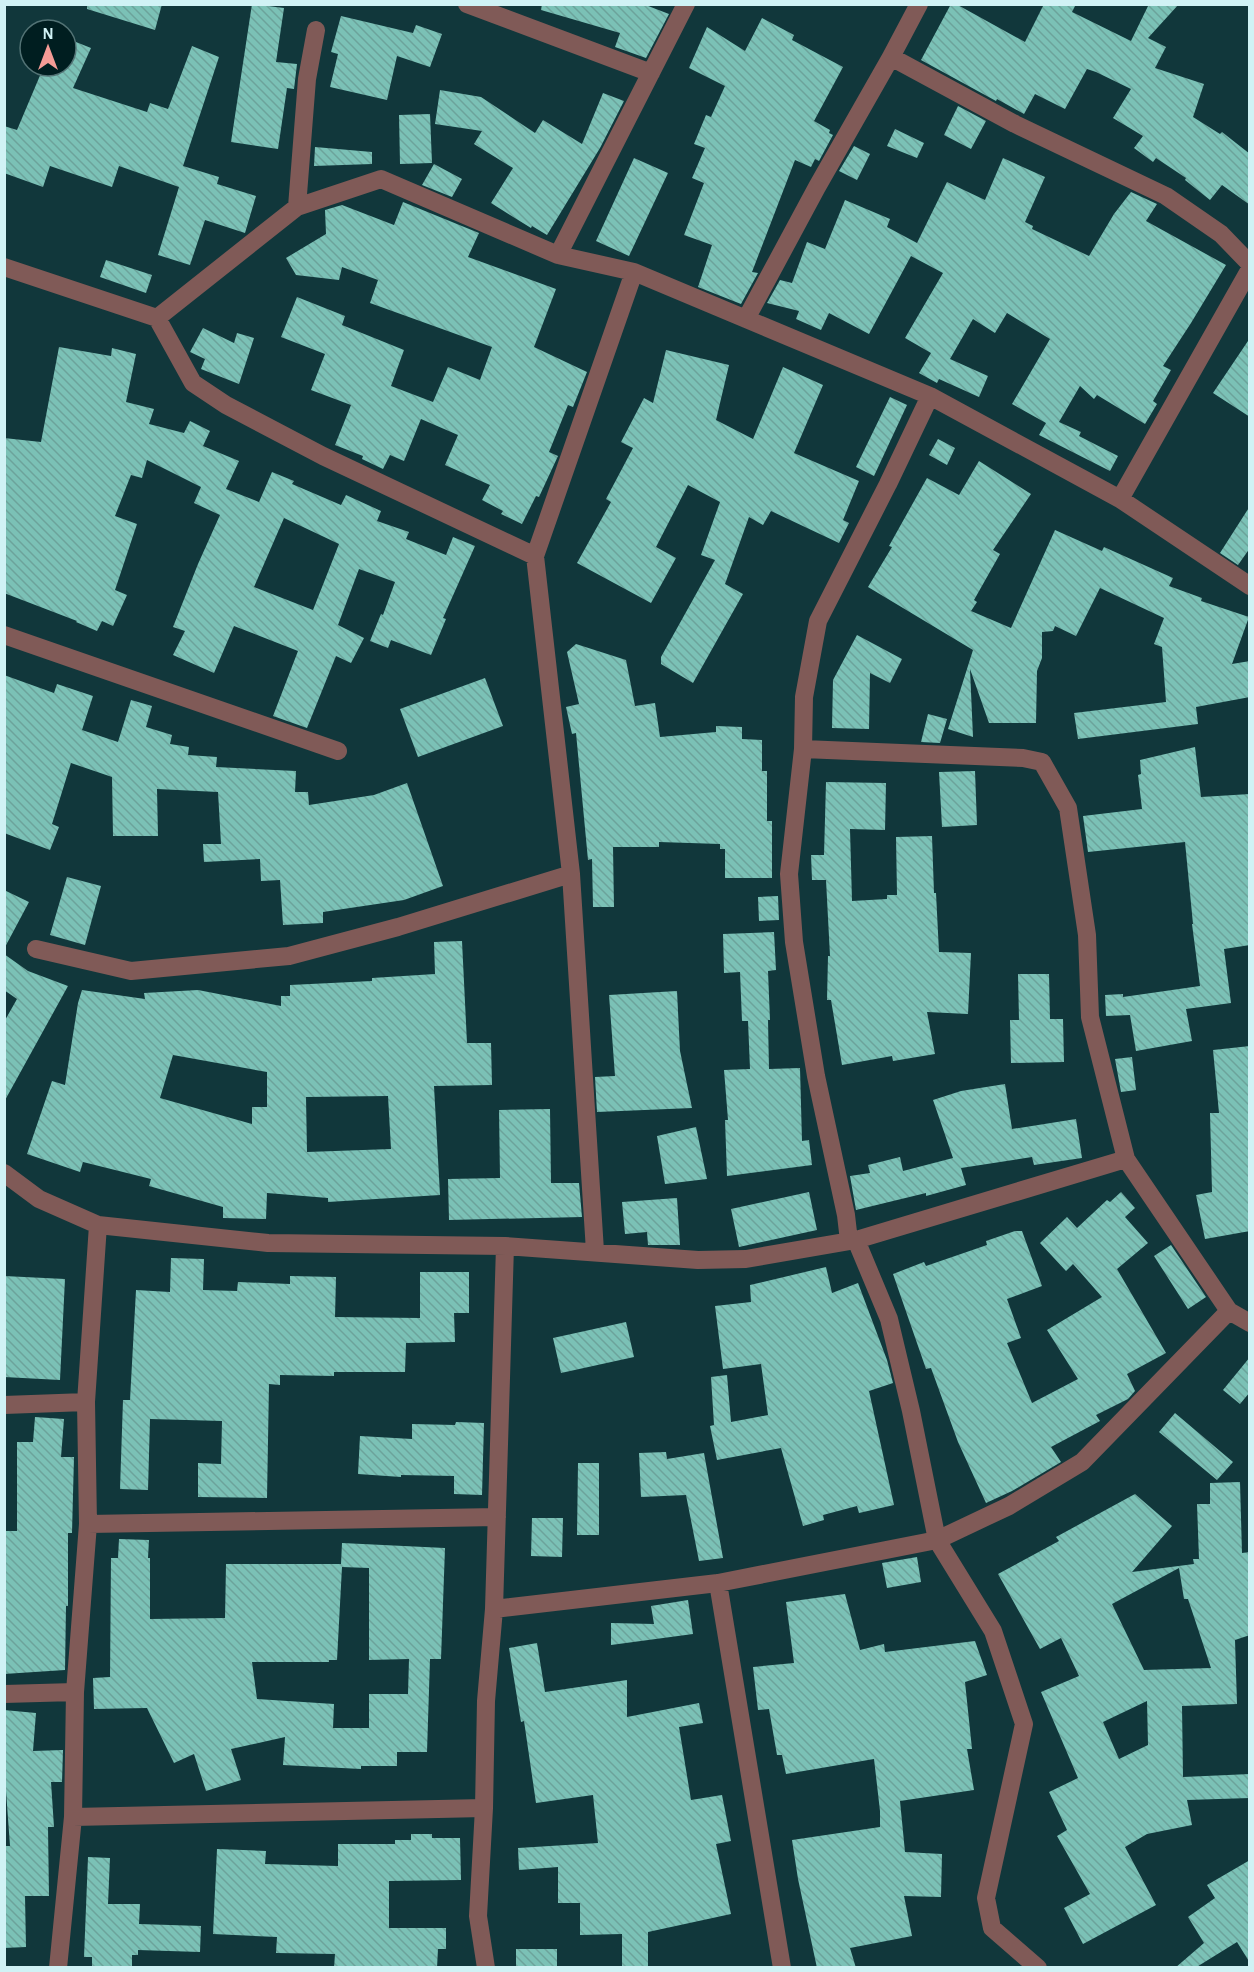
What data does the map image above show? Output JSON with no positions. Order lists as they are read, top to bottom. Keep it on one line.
{"north":"top"}
